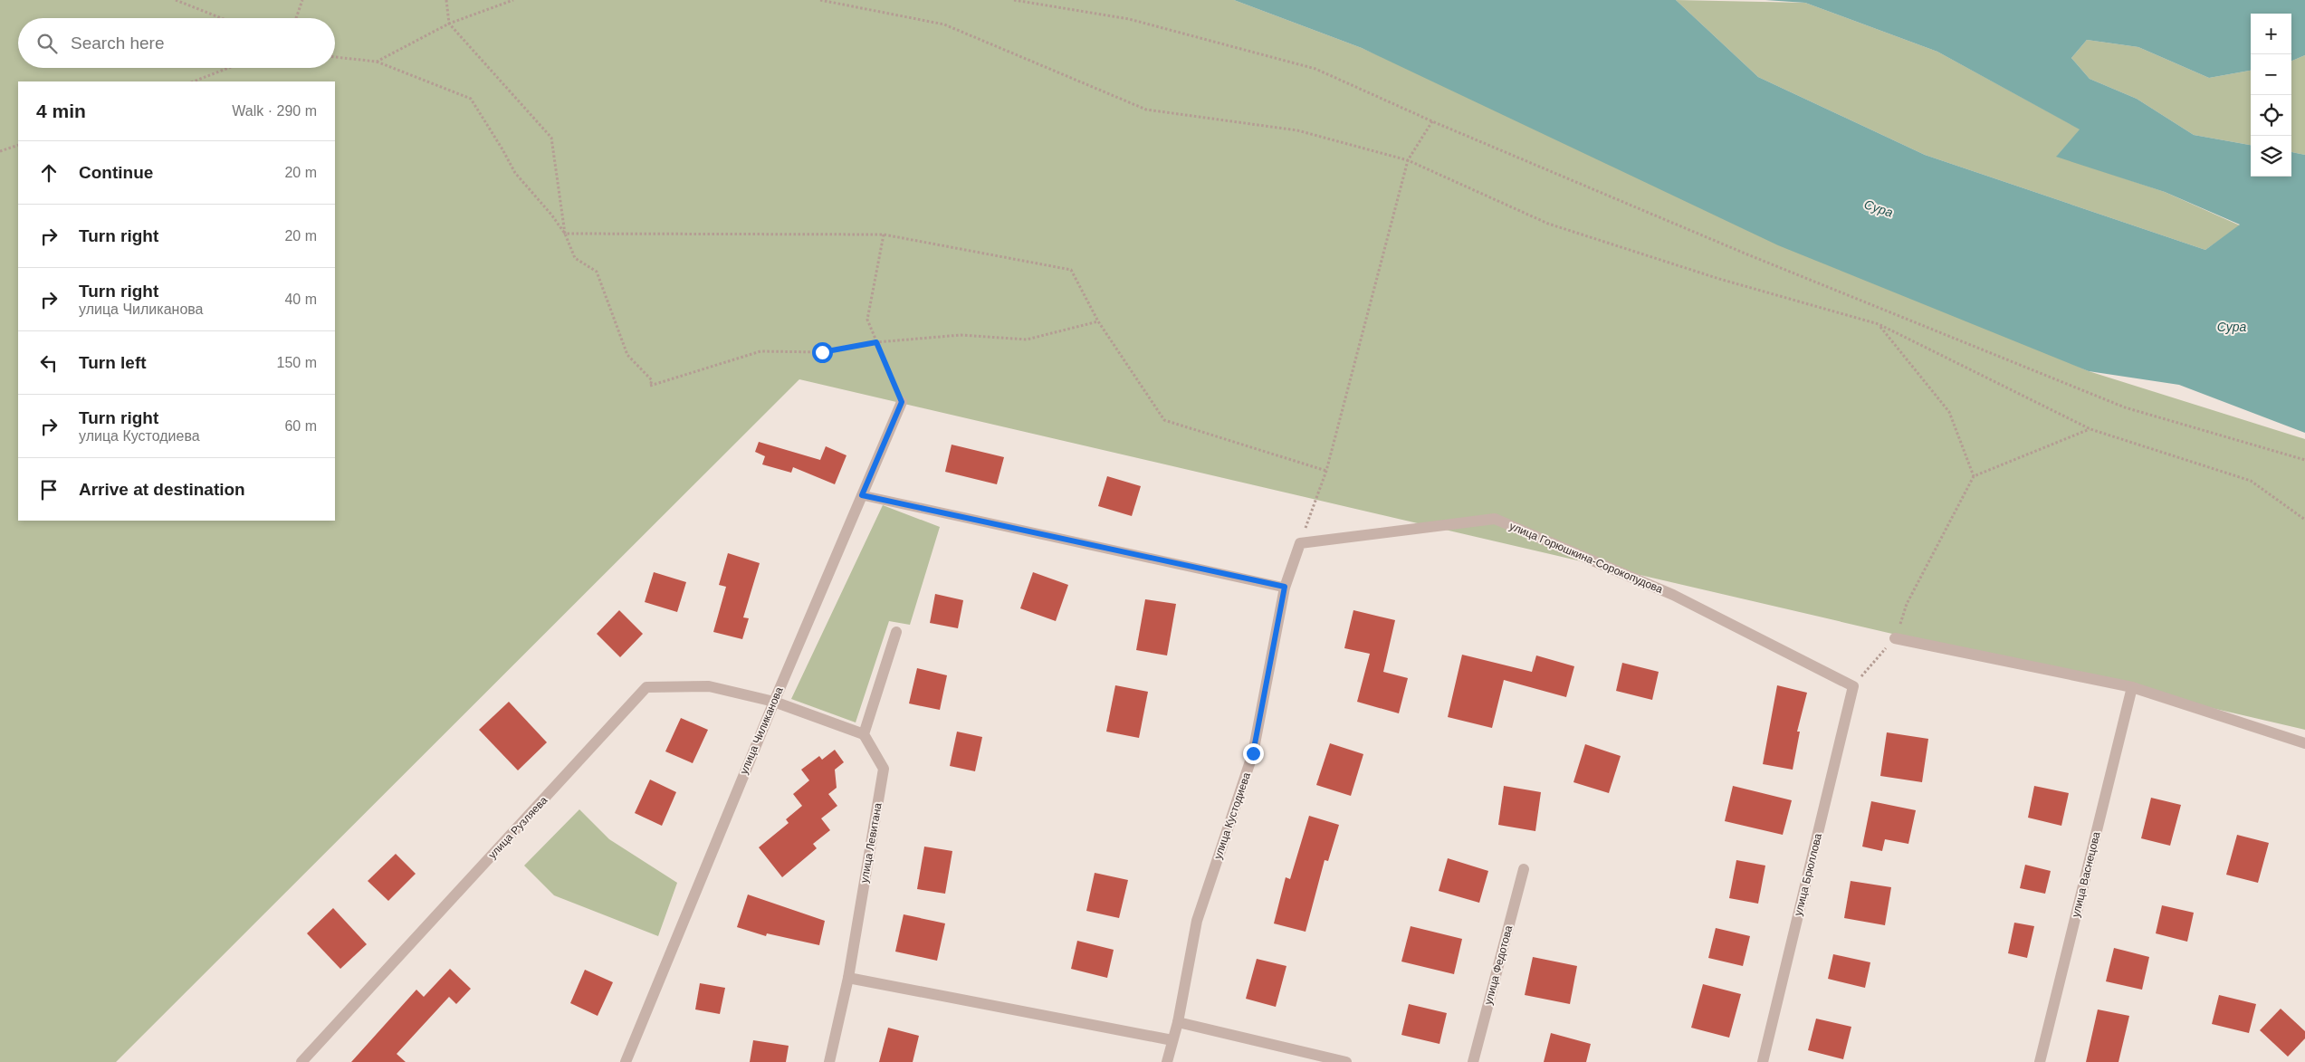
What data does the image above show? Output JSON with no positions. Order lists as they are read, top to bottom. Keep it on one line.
{"streets":{"street":["улица Горюшкина-Сорокопудова","улица Чиликанова","улица Кустодиева","улица Рузляева","улица Левитана","улица Брюллова","улица Васнецова","улица Федотова"]},"crossings":[["улица Горюшкина-Сорокопудова","улица Кустодиева"],["улица Горюшкина-Сорокопудова","улица Брюллова"],["улица Чиликанова","улица Рузляева"],["улица Рузляева","улица Левитана"]],"water":["Сура"],"page":{"map_buttons":["+","−"],"search":"Search here","heading":["4 min","Walk · 290 m"],"list":[["Continue","20 m"],["Turn right","20 m"],["Turn right","улица Чиликанова","40 m"],["Turn left","150 m"],["Turn right","улица Кустодиева","60 m"],"Arrive at destination"]}}
